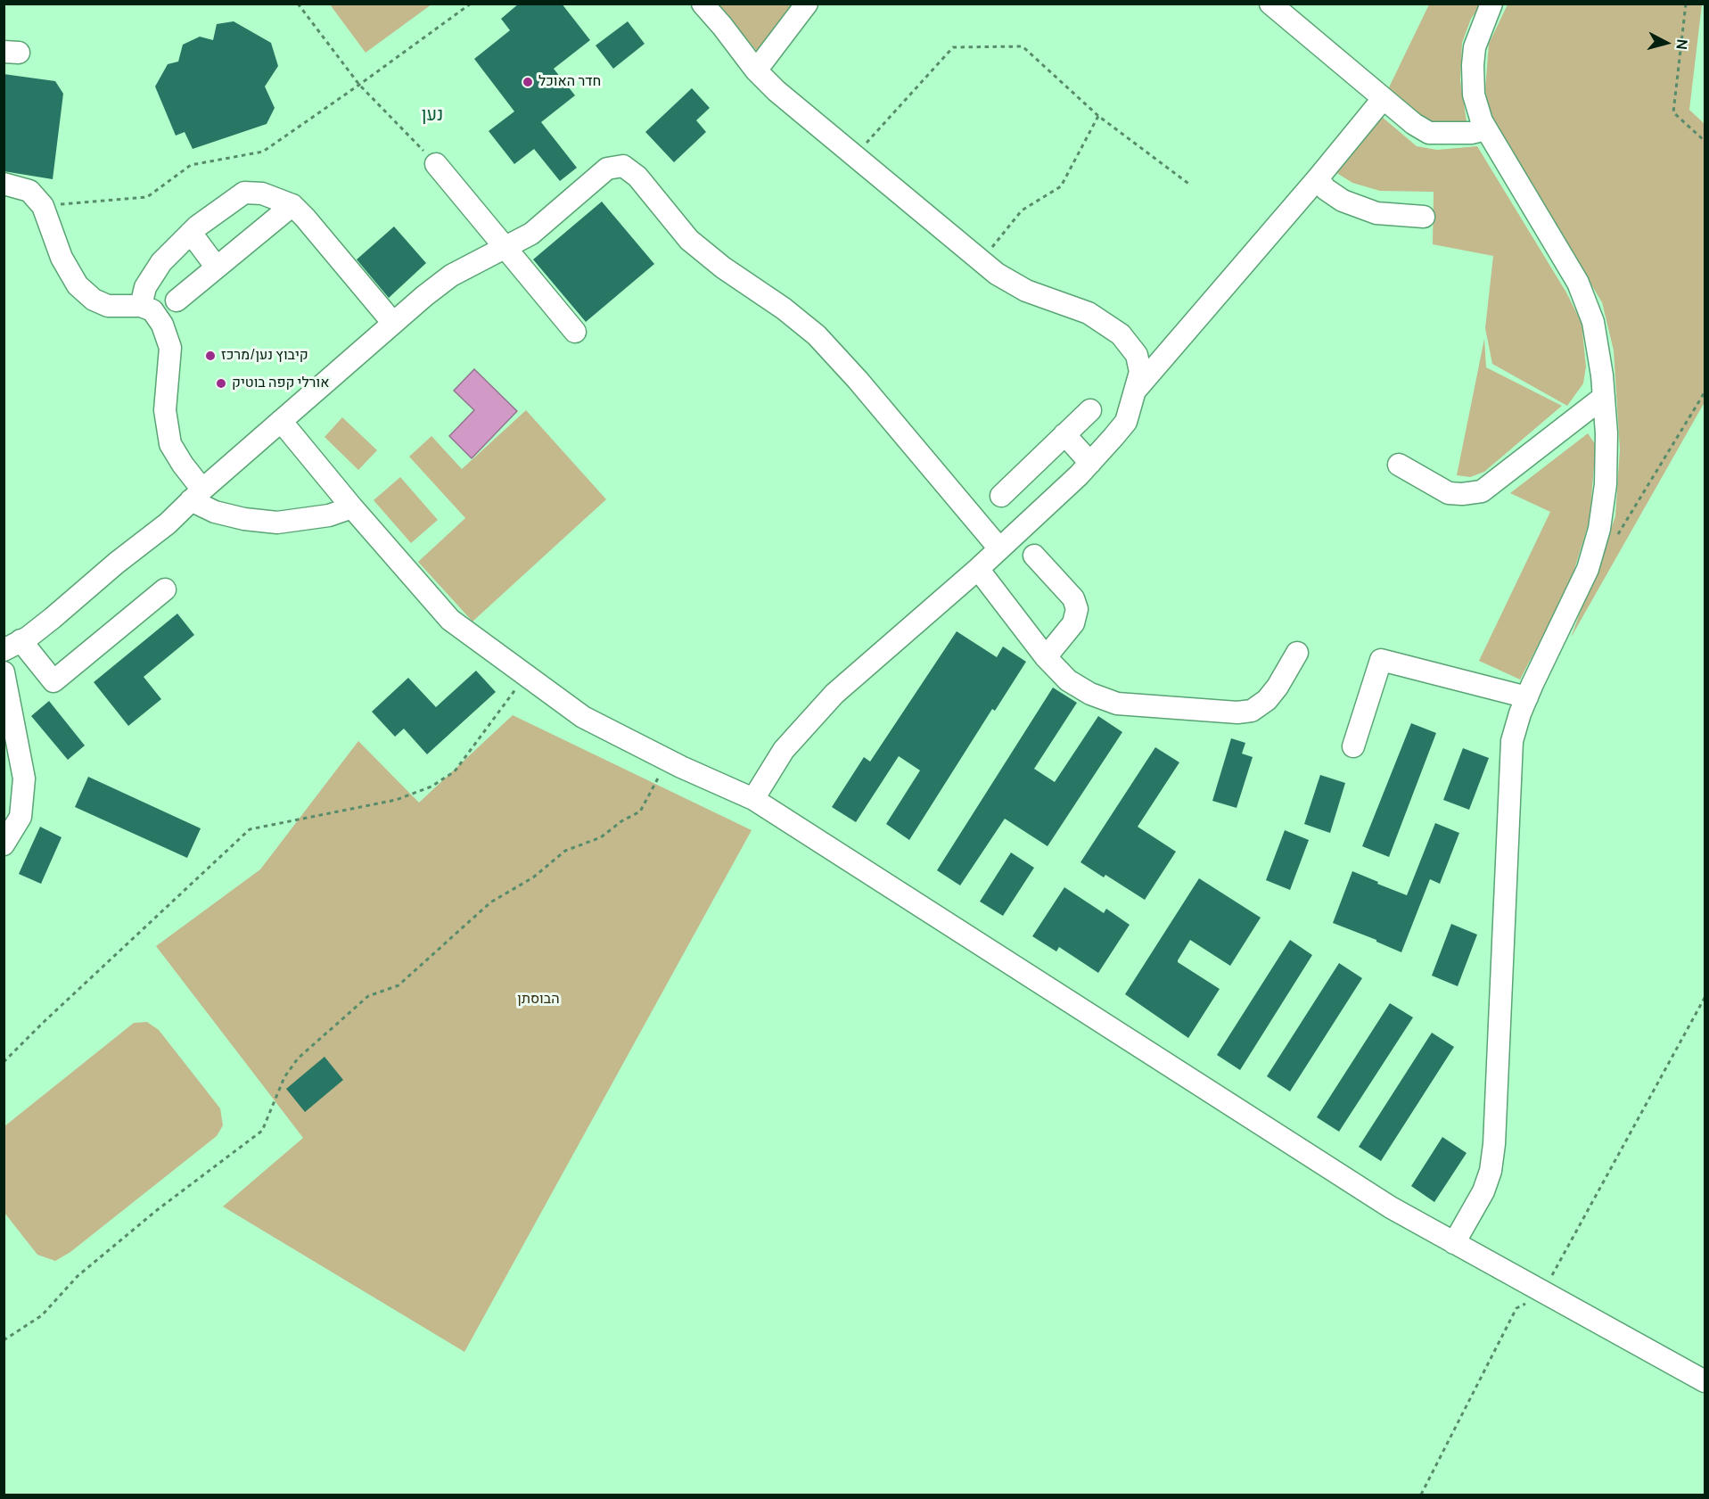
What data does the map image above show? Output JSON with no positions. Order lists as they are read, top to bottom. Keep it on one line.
{"districts":["נען"],"parks":["הבוסתן"],"places":["חדר האוכל","קיבוץ נען/מרכז","אורלי קפה בוטיק"],"north":"right"}
